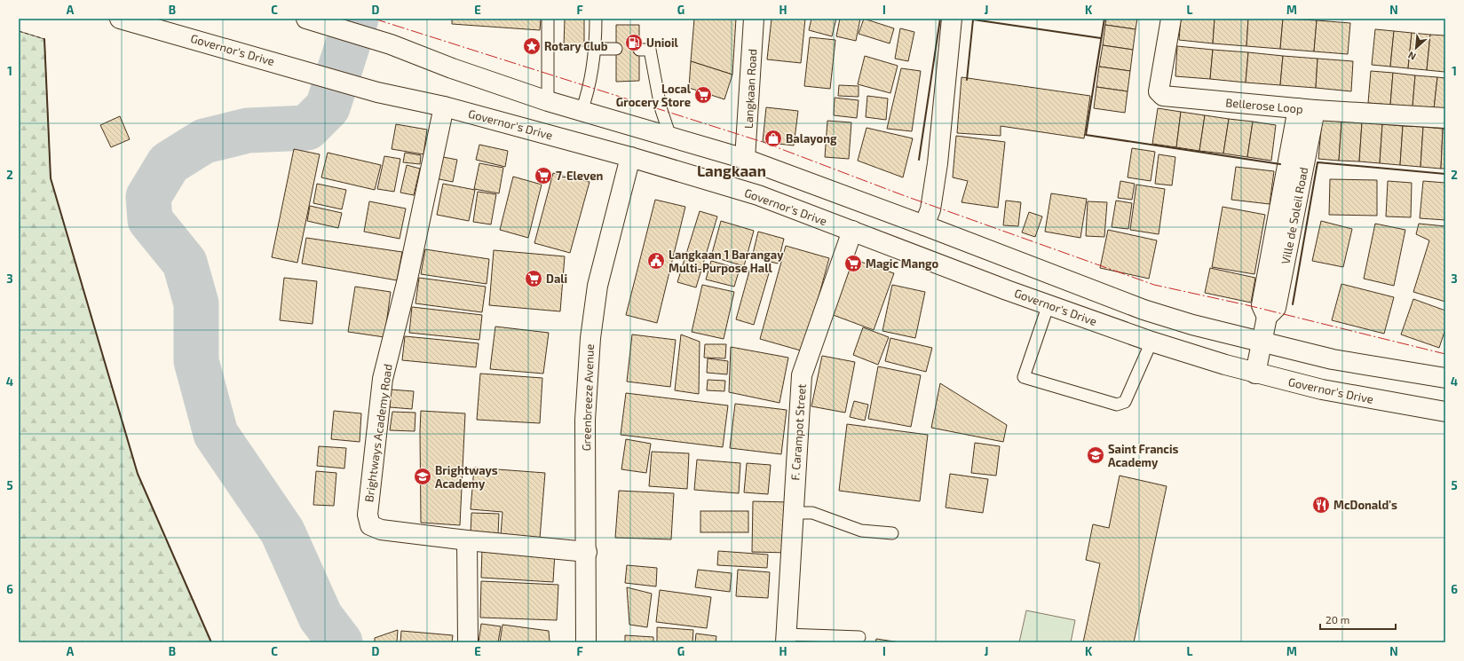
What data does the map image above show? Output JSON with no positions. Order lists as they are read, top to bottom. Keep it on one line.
{"streets":{"street":["Governor's Drive","Langkaan Road","Bellerose Loop","Ville de Soleil Road","Greenbreeze Avenue","F. Carampot Street","Brightways Academy Road"]},"crossings":[["Governor's Drive","Ville de Soleil Road"],["Governor's Drive","Greenbreeze Avenue"],["Governor's Drive","F. Carampot Street"],["Governor's Drive","Brightways Academy Road"],["Bellerose Loop","Ville de Soleil Road"],["Greenbreeze Avenue","Brightways Academy Road"]],"districts":["Langkaan"],"places":{"fuel station":["Unioil"],"place":["Rotary Club"],"supermarket":["Local Grocery Store","7-Eleven","Magic Mango","Dali"],"shop":["Balayong"],"public building":["Langkaan 1 Barangay Multi-Purpose Hall"],"school or university":["Saint Francis Academy","Brightways Academy"],"restaurant":["McDonald's"]},"scale_bar":"20 m","north":"bottom left","grid":{"columns":["A","B","C","D","E","F","G","H","I","J","K","L","M","N"],"rows":["1","2","3","4","5","6"]}}
